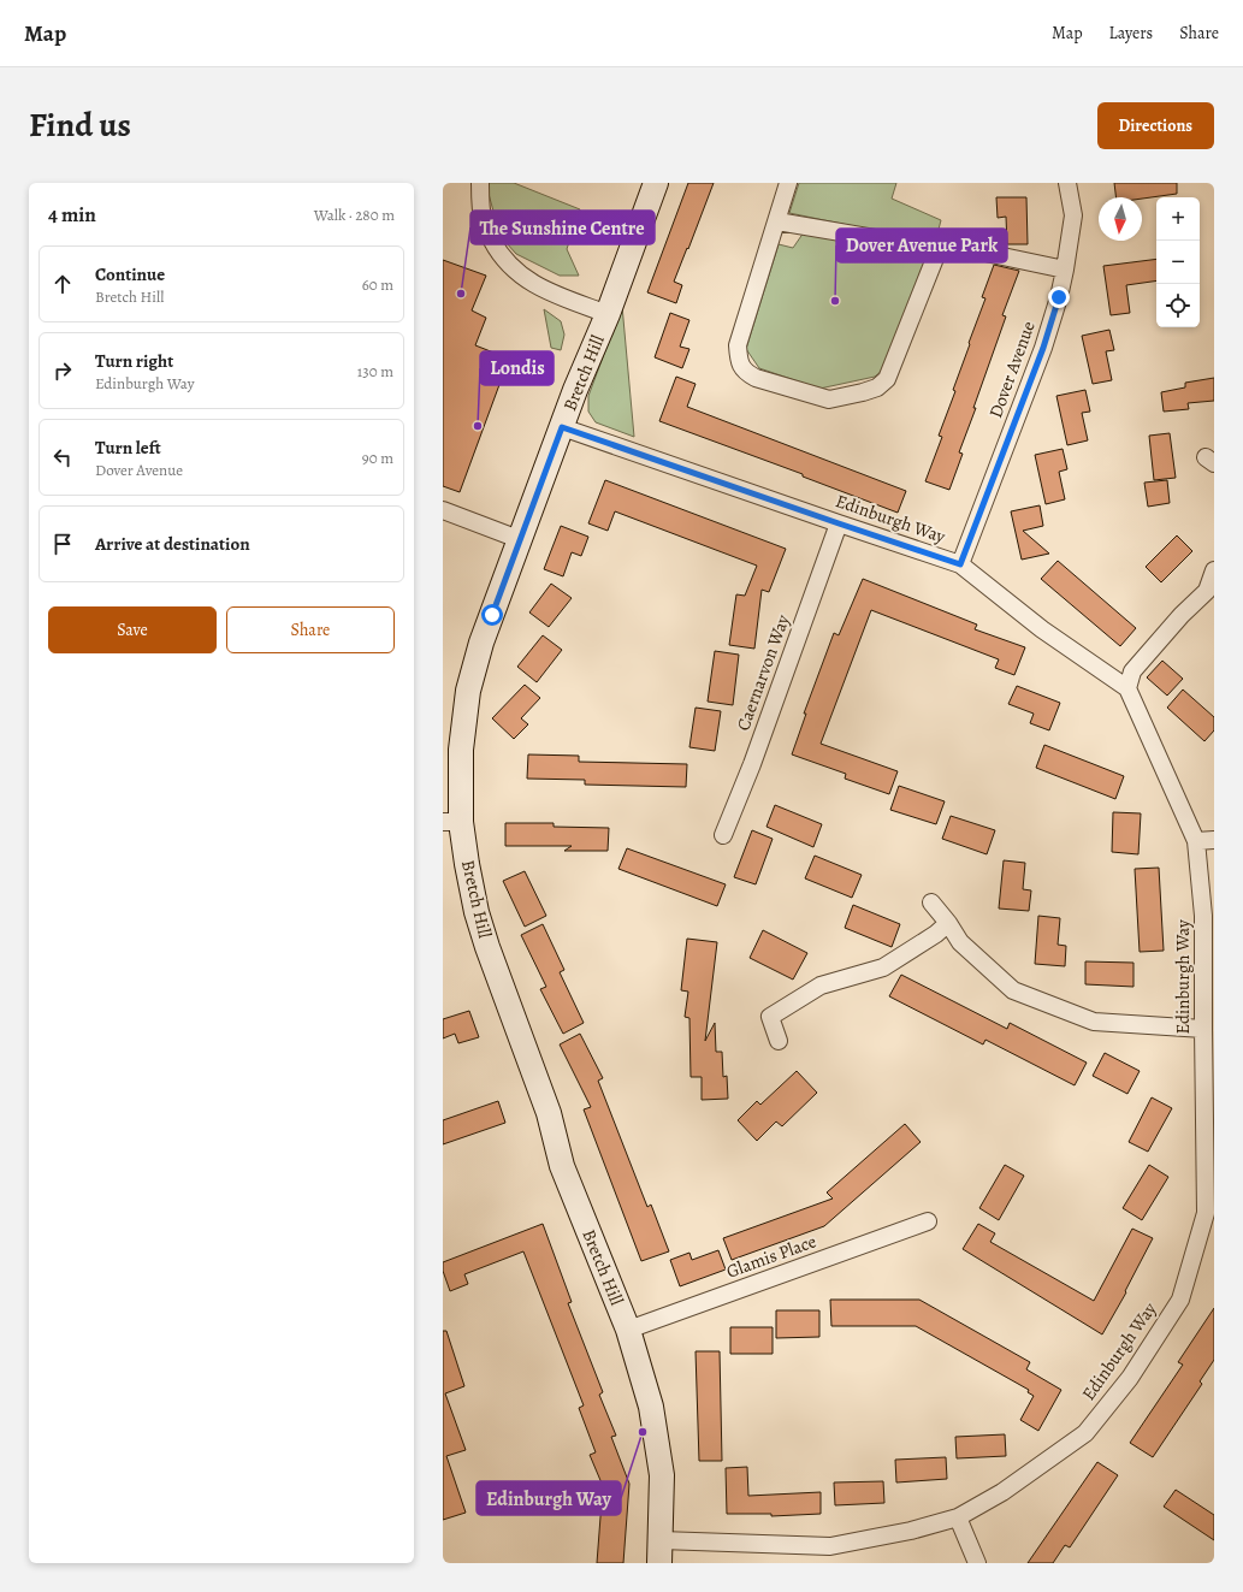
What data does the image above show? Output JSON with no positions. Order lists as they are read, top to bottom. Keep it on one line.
{"streets":{"street":["Dover Avenue","Bretch Hill","Edinburgh Way","Caernarvon Way","Glamis Place"]},"crossings":[["Dover Avenue","Edinburgh Way"],["Bretch Hill","Edinburgh Way"],["Bretch Hill","Glamis Place"],["Edinburgh Way","Caernarvon Way"]],"places":["The Sunshine Centre","Dover Avenue Park","Londis","Edinburgh Way"],"north":"bottom","page":{"header":"Map","nav":["Map","Layers","Share"],"title":"Find us","buttons":["Directions",["Save","Share"]],"heading":["4 min","Walk · 280 m"],"map_buttons":["+","−"],"list":[["Continue","Bretch Hill","60 m"],["Turn right","Edinburgh Way","130 m"],["Turn left","Dover Avenue","90 m"],"Arrive at destination"]}}
